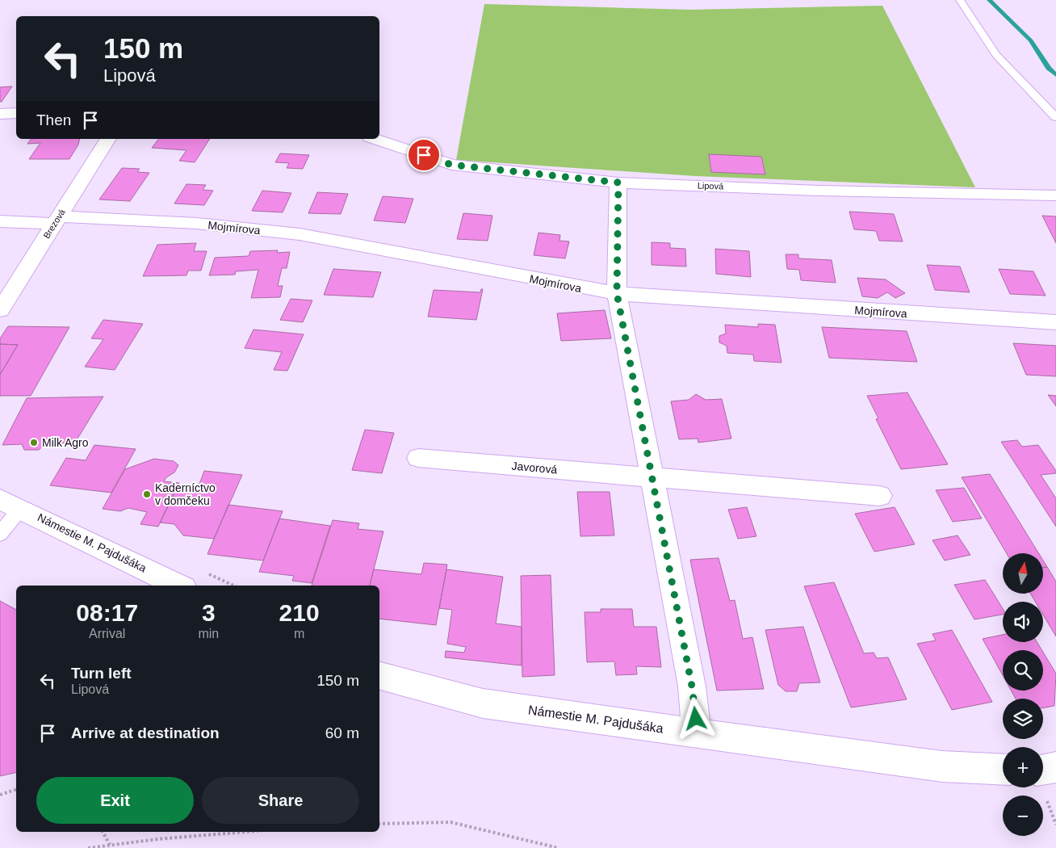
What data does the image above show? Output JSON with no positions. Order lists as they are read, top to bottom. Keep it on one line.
{"streets":{"street":["Lipová","Brezová","Mojmírova","Javorová","Námestie M. Pajdušáka"]},"crossings":[["Brezová","Mojmírova"]],"places":["Milk Agro","Kaderníctvo v domčeku"],"north":"top","page":{"turn":["150 m","Lipová"],"then":"Then","map_buttons":["+","−"],"eta":["08:17","Arrival","3","min","210","m"],"list":[{"name":"Turn left","note":"Lipová","value":"150 m"},{"name":"Arrive at destination","value":"60 m"}],"buttons":["Exit","Share"]}}
